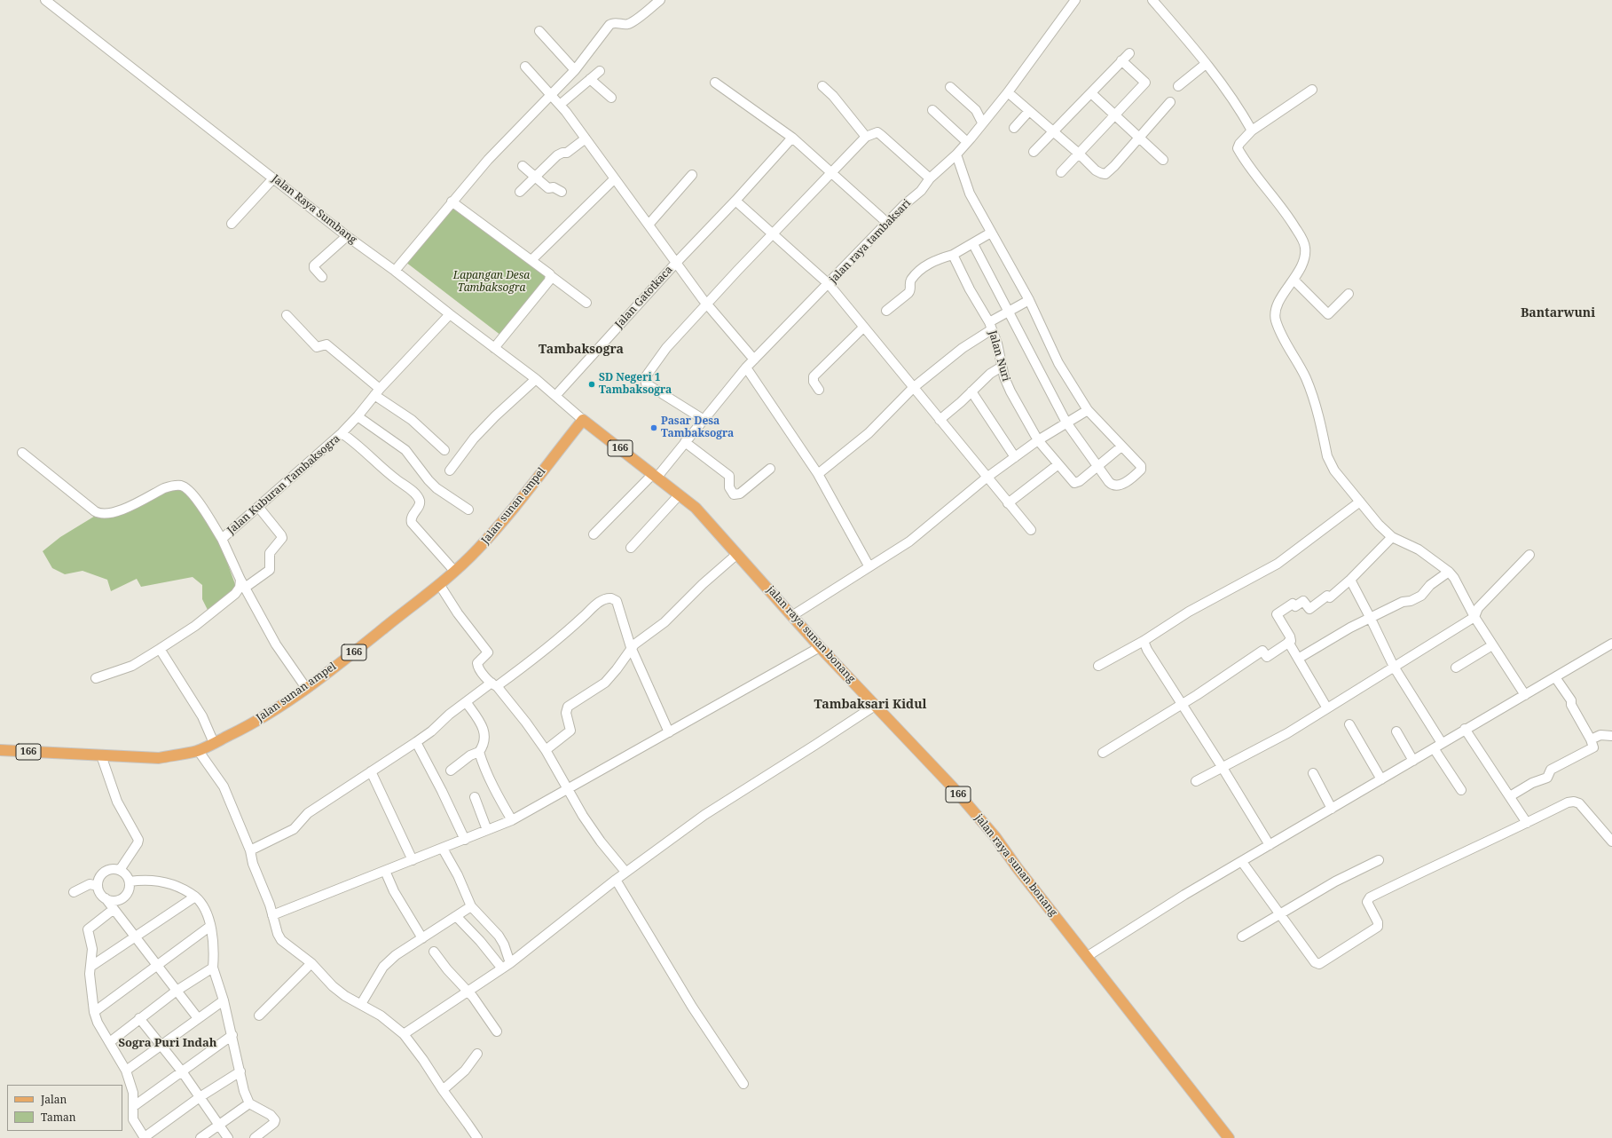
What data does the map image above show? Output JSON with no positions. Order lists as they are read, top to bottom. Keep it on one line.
{"streets":{"main road":["166","Jalan sunan ampel","jalan raya sunan bonang"],"street":["Jalan Raya Sumbang","jalan raya tambaksari","Jalan Gatotkaca","Jalan Nuri","Jalan Kuburan Tambaksogra"]},"crossings":[["Jalan Raya Sumbang","Jalan Gatotkaca"],["Jalan Raya Sumbang","Jalan Kuburan Tambaksogra"],["Jalan Raya Sumbang","Jalan sunan ampel"],["Jalan Raya Sumbang","jalan raya sunan bonang"],["jalan raya tambaksari","jalan raya sunan bonang"],["Jalan Kuburan Tambaksogra","Jalan sunan ampel"],["Jalan sunan ampel","jalan raya sunan bonang"]],"districts":["Bantarwuni","Tambaksogra","Tambaksari Kidul","Sogra Puri Indah"],"parks":["Lapangan Desa Tambaksogra"],"places":["SD Negeri 1 Tambaksogra","Pasar Desa Tambaksogra"],"legend":["Jalan","Taman"]}
